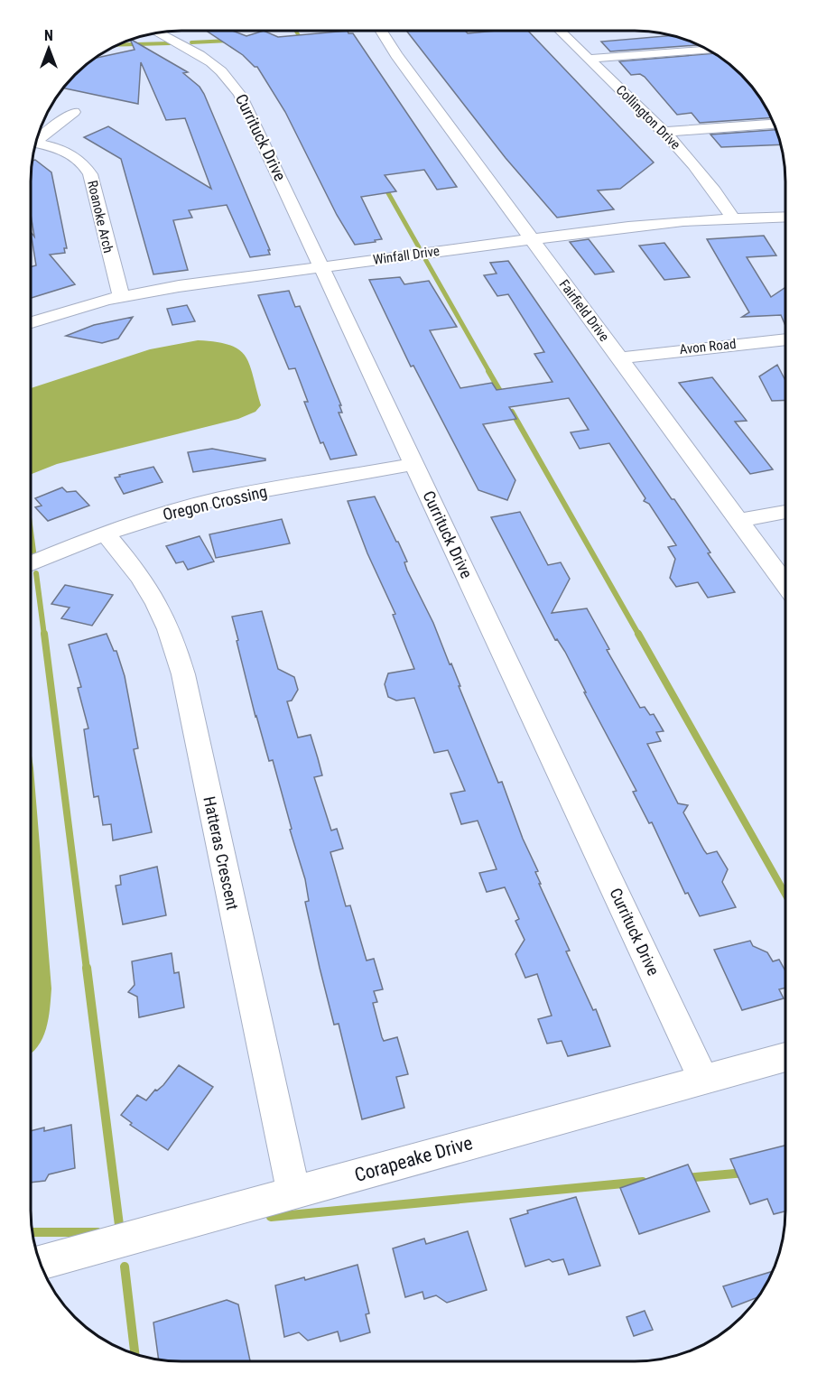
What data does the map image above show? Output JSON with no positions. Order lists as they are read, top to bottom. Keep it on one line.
{"streets":{"street":["Collington Drive","Currituck Drive","Roanoke Arch","Winfall Drive","Fairfield Drive","Avon Road","Oregon Crossing","Hatteras Crescent","Corapeake Drive"]},"crossings":[["Collington Drive","Winfall Drive"],["Currituck Drive","Winfall Drive"],["Currituck Drive","Oregon Crossing"],["Currituck Drive","Corapeake Drive"],["Roanoke Arch","Winfall Drive"],["Winfall Drive","Fairfield Drive"],["Fairfield Drive","Avon Road"],["Oregon Crossing","Hatteras Crescent"],["Hatteras Crescent","Corapeake Drive"]],"north":"top"}
